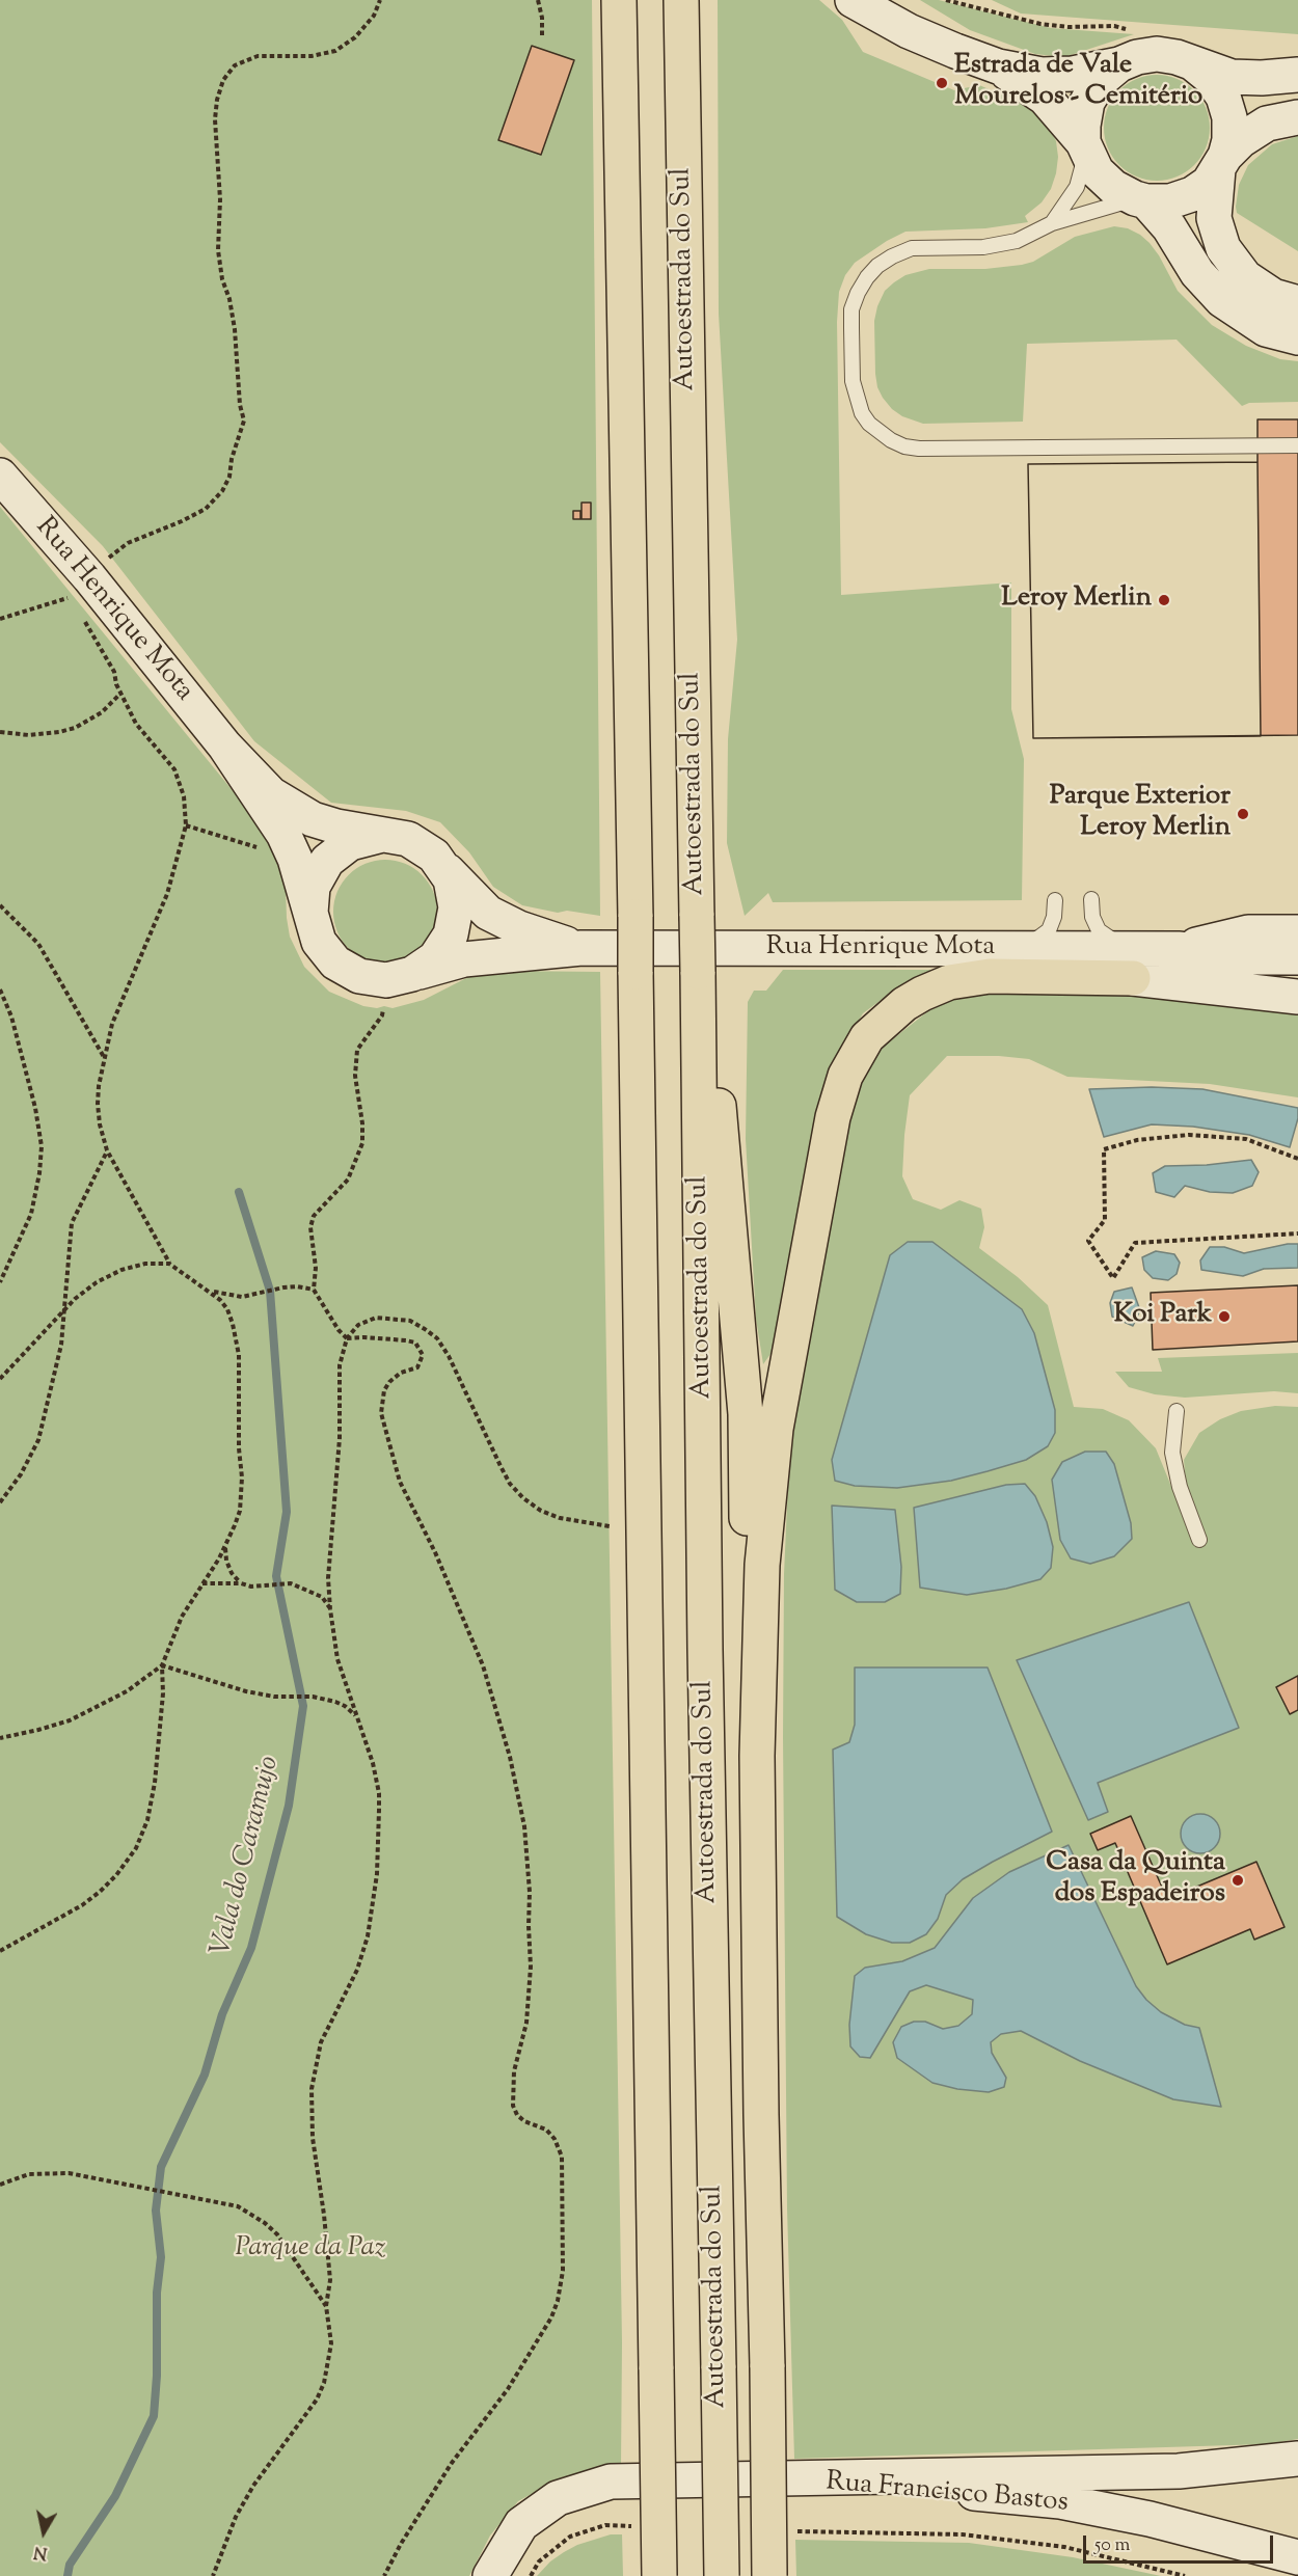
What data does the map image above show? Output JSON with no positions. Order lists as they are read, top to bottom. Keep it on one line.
{"streets":{"highway":["Autoestrada do Sul"],"street":["Rua Henrique Mota","Rua Francisco Bastos"]},"water":["Vala do Caramujo"],"parks":["Parque da Paz"],"places":["Estrada de Vale Mourelos - Cemitério","Leroy Merlin","Parque Exterior Leroy Merlin","Koi Park","Casa da Quinta dos Espadeiros"],"scale_bar":"50 m","north":"bottom"}
